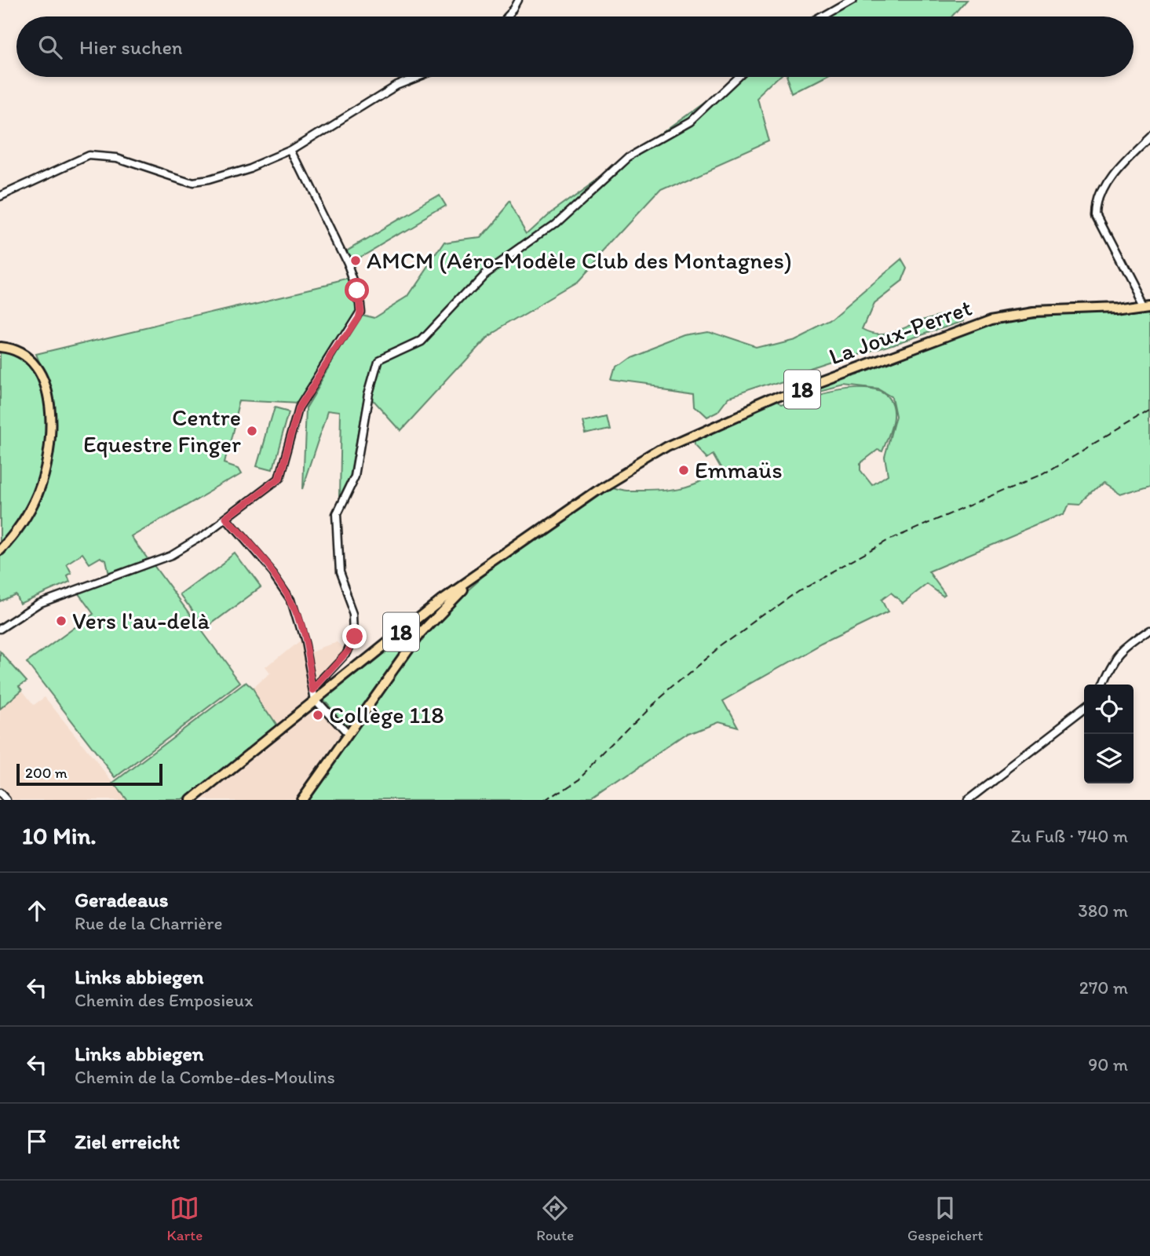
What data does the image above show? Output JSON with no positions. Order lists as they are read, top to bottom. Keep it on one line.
{"streets":{"main road":["La Joux-Perret","18"]},"crossings":[["La Joux-Perret","18"]],"places":["AMCM (Aéro-Modèle Club des Montagnes)","Centre Equestre Finger","Emmaüs","Vers l'au-delà","Collège 118"],"scale_bar":"200 m","page":{"search":"Hier suchen","scale":"200 m","heading":["10 Min.","Zu Fuß · 740 m"],"list":[["Geradeaus","Rue de la Charrière","380 m"],["Links abbiegen","Chemin des Emposieux","270 m"],["Links abbiegen","Chemin de la Combe-des-Moulins","90 m"],"Ziel erreicht"],"nav":["Karte","Route","Gespeichert"]}}
